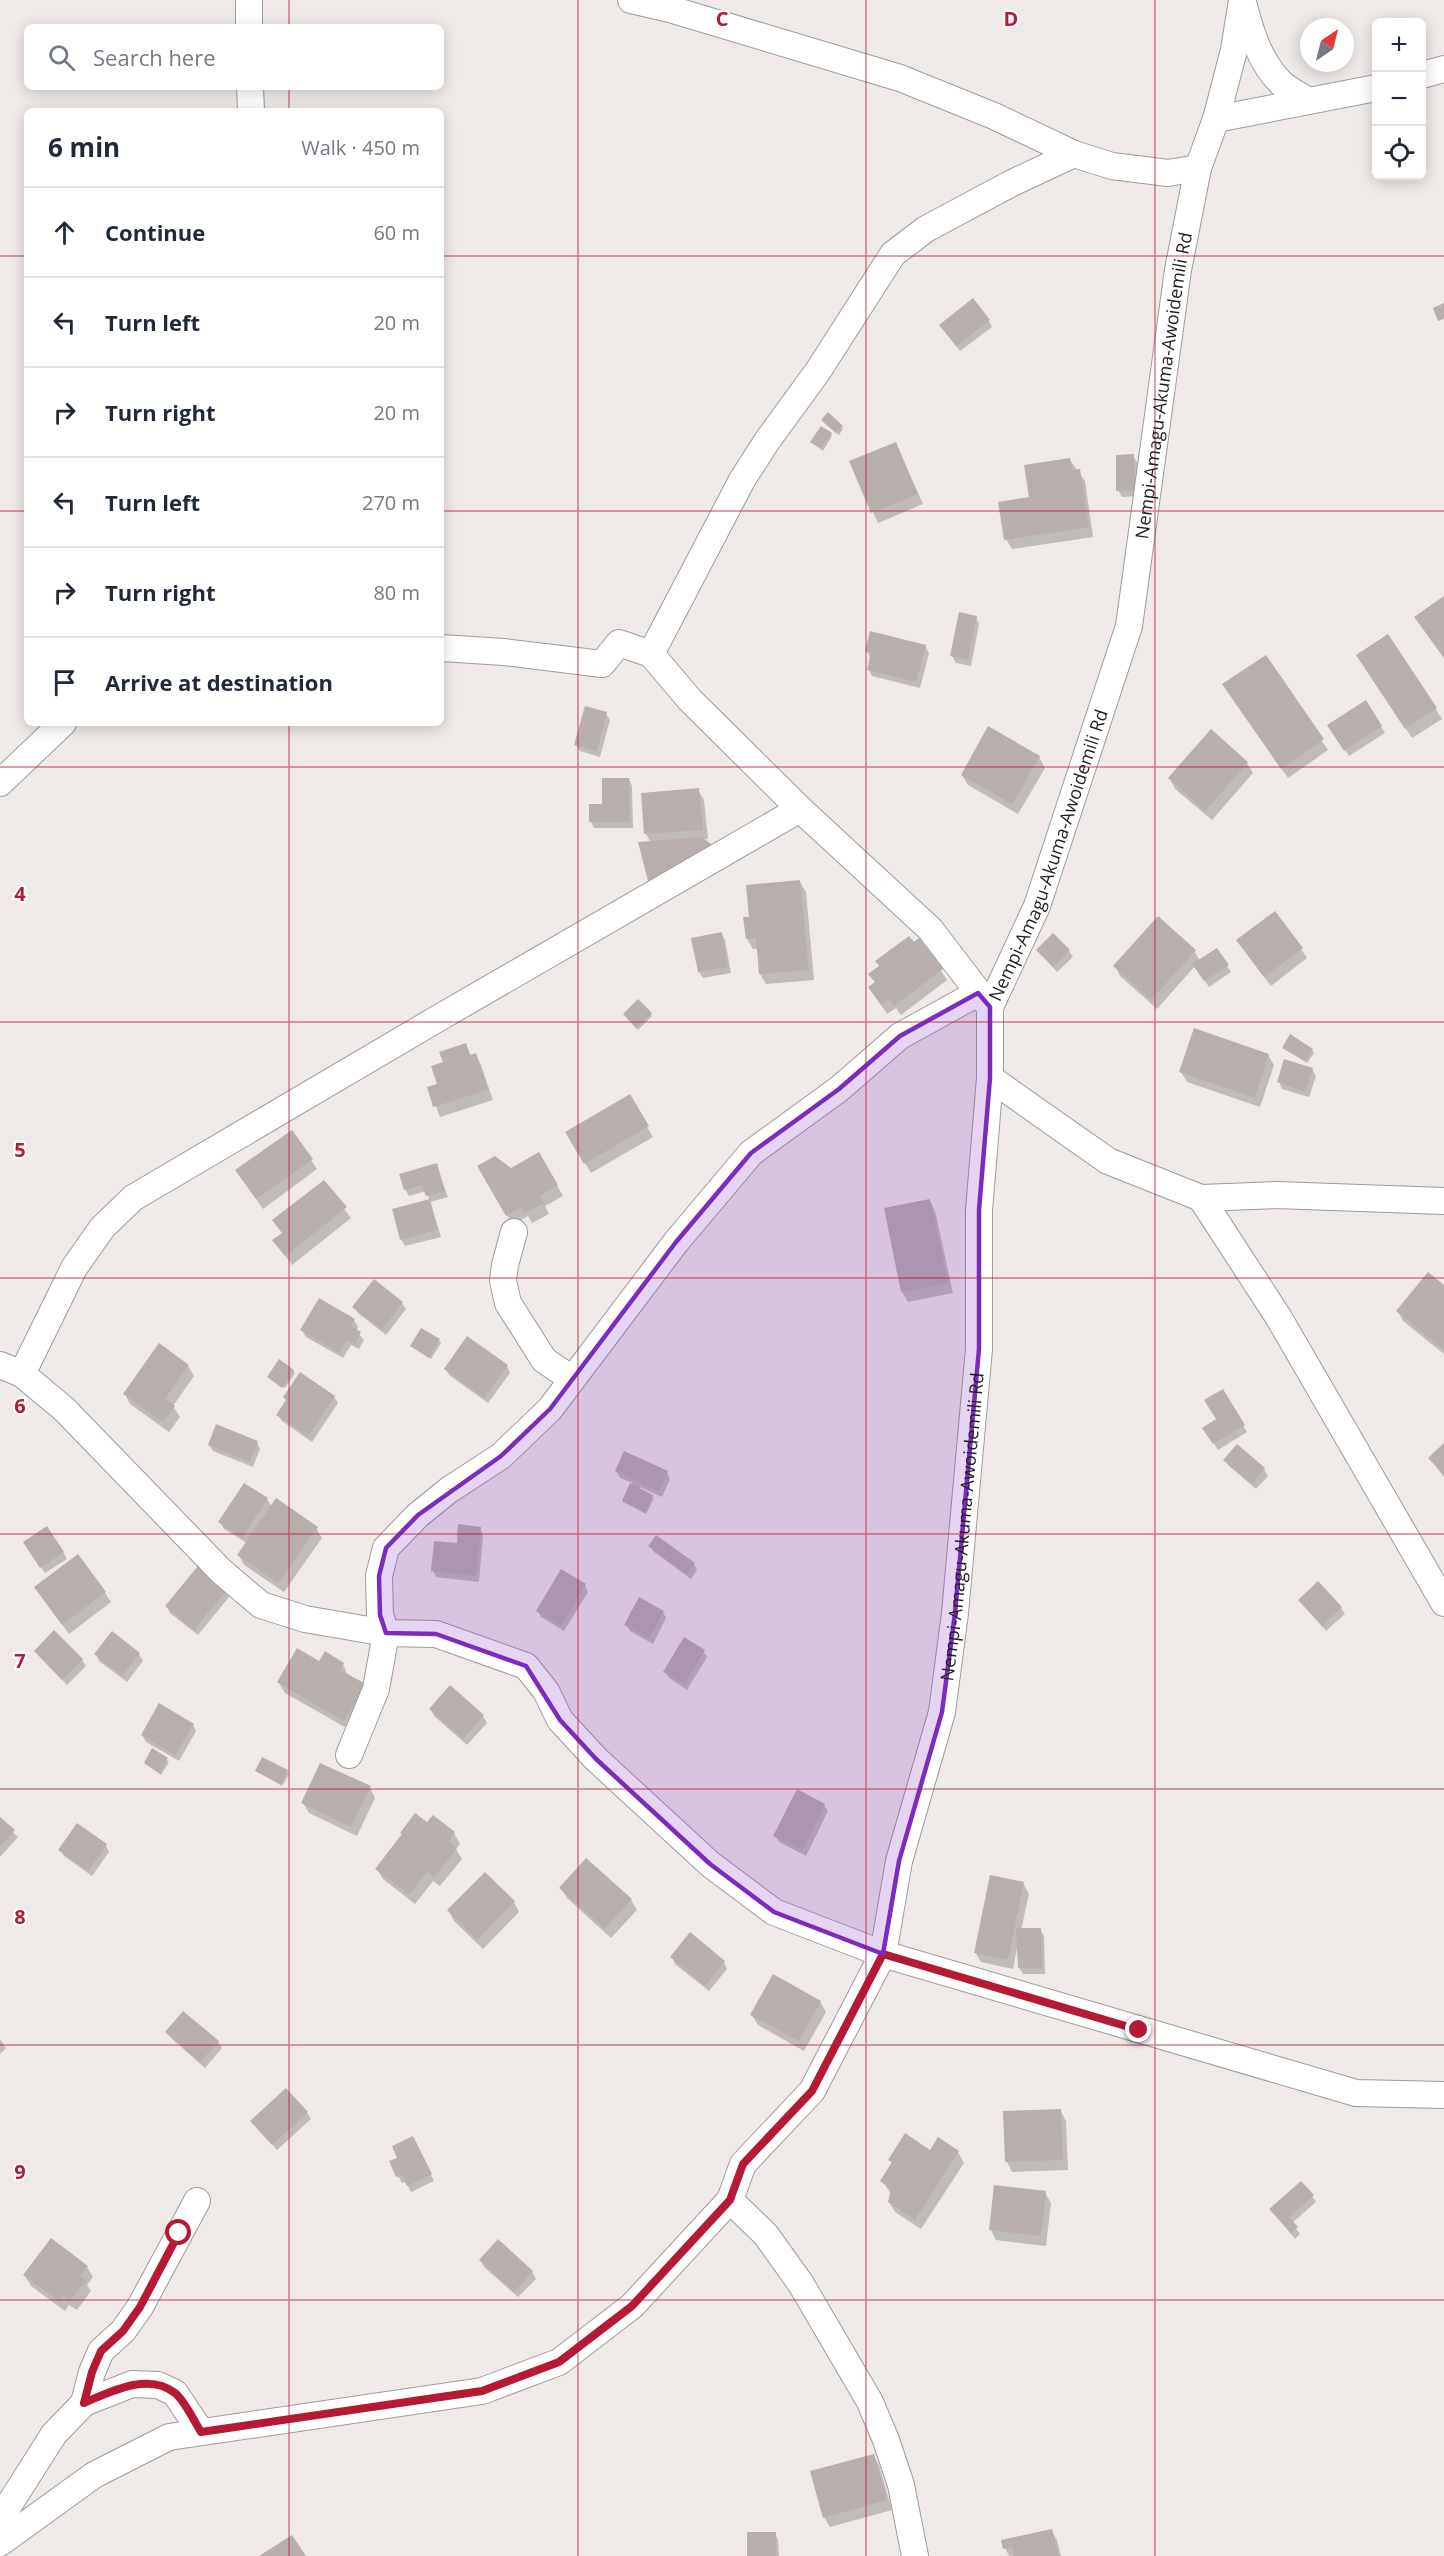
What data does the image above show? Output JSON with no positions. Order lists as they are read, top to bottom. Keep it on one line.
{"streets":{"street":["Nempi-Amagu-Akuma-Awoidemili Rd"]},"north":"top right","page":{"map_buttons":["+","−"],"search":"Search here","heading":["6 min","Walk · 450 m"],"list":[["Continue","60 m"],["Turn left","20 m"],["Turn right","20 m"],["Turn left","270 m"],["Turn right","80 m"],"Arrive at destination"]},"grid":{"columns":["C","D"],"rows":["4","5","6","7","8","9"]}}
